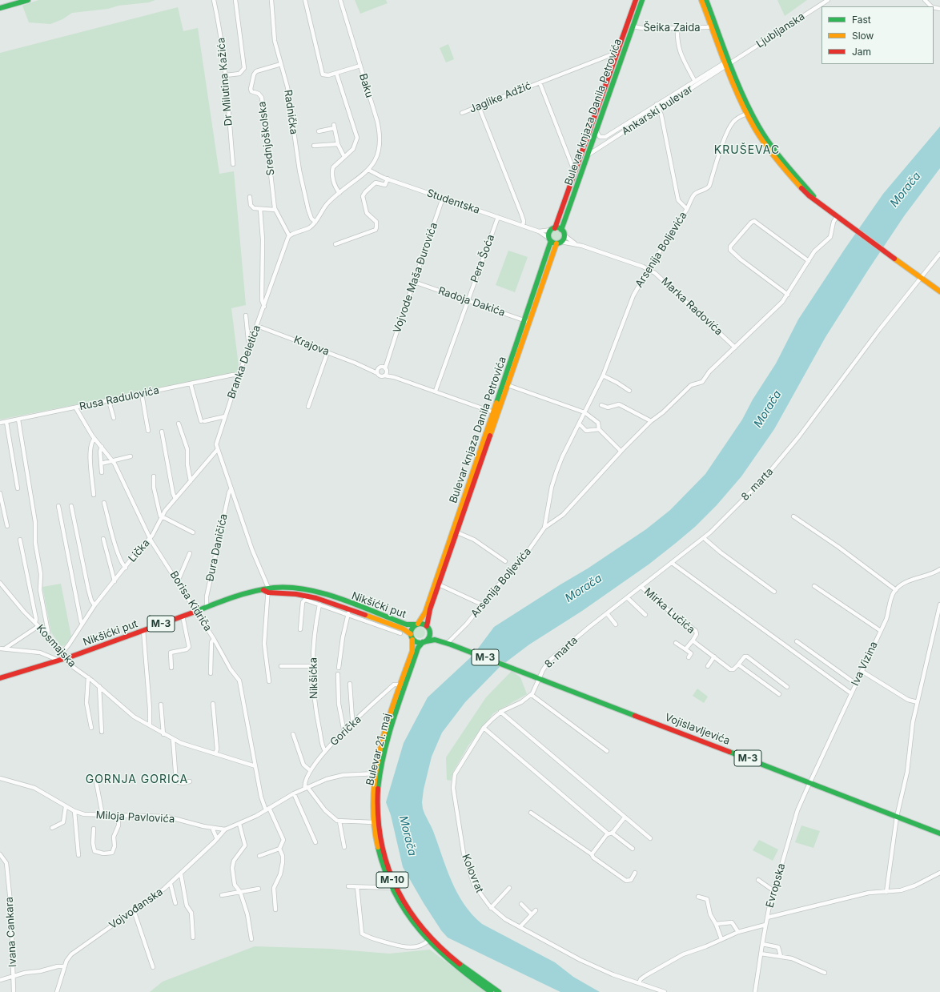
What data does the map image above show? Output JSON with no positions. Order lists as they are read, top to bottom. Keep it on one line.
{"streets":{"main road":["Bulevar knjaza Danila Petrovića","Nikšićki put","M-3","Vojislavljevića","Bulevar 21. maj","M-10"],"street":["Šeika Zaida","Ljubljanska","Dr Milutina Kažića","Baku","Jaglike Adžić","Ankarski bulevar","Radnička","Srednjoškolska","Studentska","Arsenija Boljevića","Pera Šoća","Vojvode Maša Đurovića","Radoja Dakića","Marka Radovića","Krajova","Branka Deletića","Rusa Radulovića","8. marta","Đura Daničića","Lička","Borisa Kidriča","Mirka Lučića","Kosmajska","Iva Vizina","Nikšićka","Gorička","Miloja Pavlovića","Kolovrat","Evropska","Vojvođanska","Ivana Cankara"]},"crossings":[["Šeika Zaida","Bulevar knjaza Danila Petrovića"],["Ljubljanska","Ankarski bulevar"],["Baku","Studentska"],["Jaglike Adžić","Bulevar knjaza Danila Petrovića"],["Ankarski bulevar","Bulevar knjaza Danila Petrovića"],["Ankarski bulevar","Arsenija Boljevića"],["Radnička","Srednjoškolska"],["Bulevar knjaza Danila Petrovića","Studentska"],["Bulevar knjaza Danila Petrovića","Radoja Dakića"],["Bulevar knjaza Danila Petrovića","Marka Radovića"],["Bulevar knjaza Danila Petrovića","Nikšićki put"],["Bulevar knjaza Danila Petrovića","M-3"],["Bulevar knjaza Danila Petrovića","Bulevar 21. maj"],["Srednjoškolska","Branka Deletića"],["Studentska","Pera Šoća"],["Studentska","Vojvode Maša Đurovića"],["Studentska","Marka Radovića"],["Arsenija Boljevića","Marka Radovića"],["Arsenija Boljevića","M-3"],["Arsenija Boljevića","Vojislavljevića"],["Pera Šoća","Radoja Dakića"],["Vojvode Maša Đurovića","Radoja Dakića"],["Vojvode Maša Đurovića","Krajova"],["Krajova","Branka Deletića"],["Branka Deletića","Rusa Radulovića"],["Branka Deletića","Đura Daničića"],["Branka Deletića","Lička"],["Branka Deletića","Nikšićki put"],["Rusa Radulovića","Borisa Kidriča"],["8. marta","Mirka Lučića"],["8. marta","Vojislavljevića"],["Đura Daničića","Nikšićki put"],["Lička","Borisa Kidriča"],["Lička","Kosmajska"],["Borisa Kidriča","Nikšićki put"],["Borisa Kidriča","Kosmajska"],["Borisa Kidriča","Miloja Pavlovića"],["Nikšićki put","M-3"],["Nikšićki put","Kosmajska"],["Nikšićki put","Bulevar 21. maj"],["M-3","Vojislavljevića"],["M-3","Bulevar 21. maj"],["Iva Vizina","Vojislavljevića"],["Iva Vizina","Evropska"],["Nikšićka","Gorička"],["Vojislavljevića","Evropska"],["Gorička","Bulevar 21. maj"],["Gorička","Miloja Pavlovića"],["Bulevar 21. maj","Miloja Pavlovića"],["Miloja Pavlovića","Vojvođanska"]],"districts":["KRUŠEVAC","GORNJA GORICA"],"water":["Morača"],"legend":["Fast","Slow","Jam"]}
